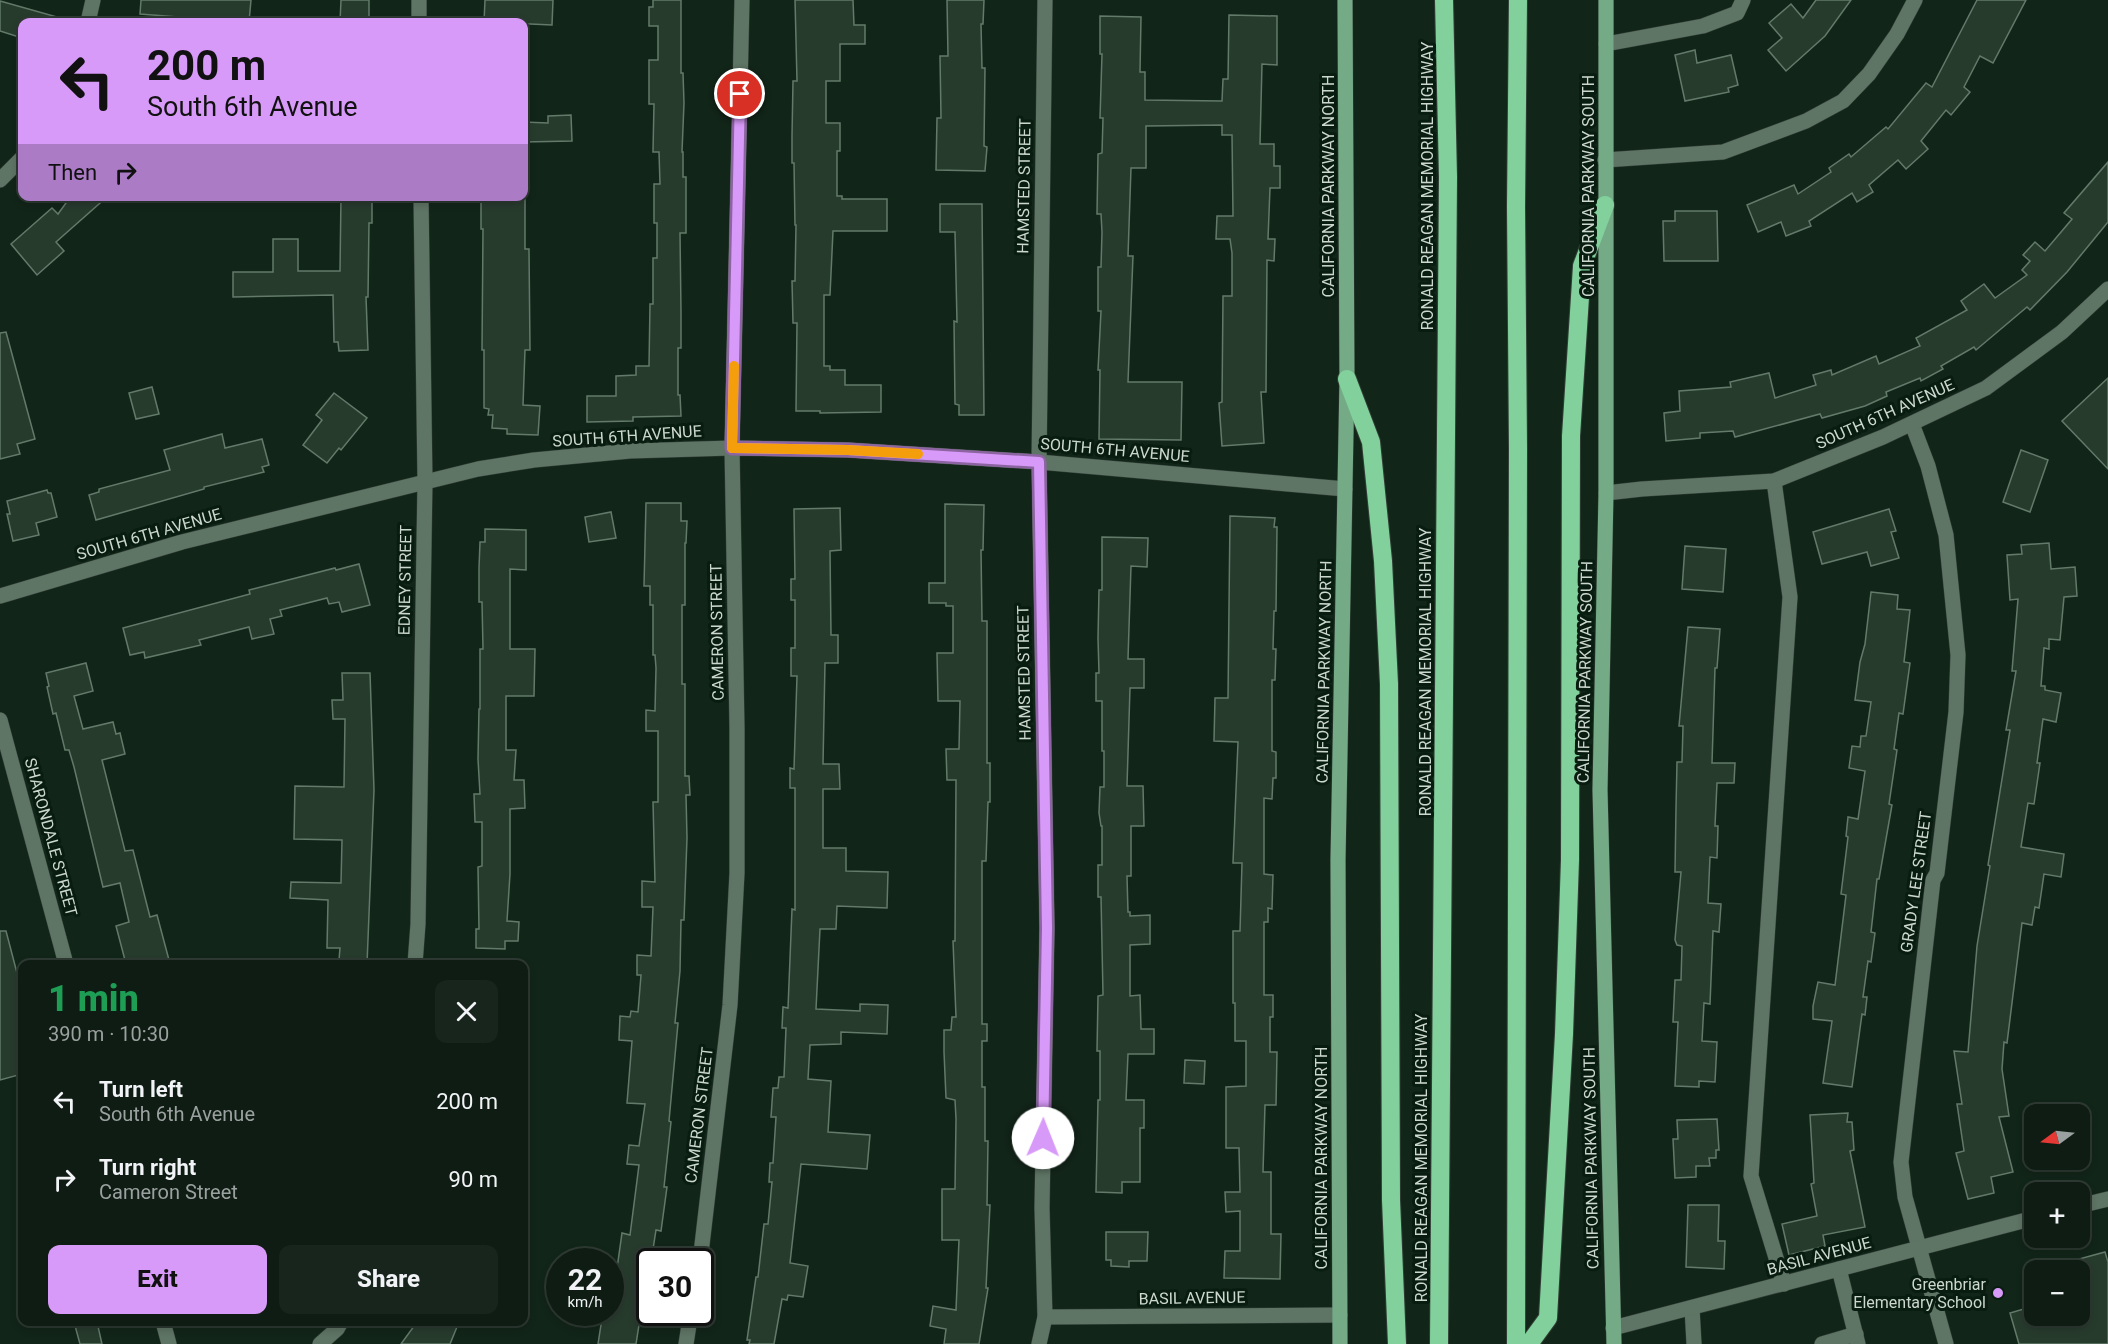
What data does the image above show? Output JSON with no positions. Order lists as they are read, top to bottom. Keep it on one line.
{"streets":{"highway":["RONALD REAGAN MEMORIAL HIGHWAY"],"main road":["CALIFORNIA PARKWAY NORTH","CALIFORNIA PARKWAY SOUTH"],"street":["HAMSTED STREET","SOUTH 6TH AVENUE","EDNEY STREET","CAMERON STREET","SHARONDALE STREET","GRADY LEE STREET","BASIL AVENUE"]},"crossings":[["HAMSTED STREET","SOUTH 6TH AVENUE"],["HAMSTED STREET","BASIL AVENUE"],["CALIFORNIA PARKWAY NORTH","SOUTH 6TH AVENUE"],["CALIFORNIA PARKWAY NORTH","BASIL AVENUE"],["CALIFORNIA PARKWAY SOUTH","SOUTH 6TH AVENUE"],["CALIFORNIA PARKWAY SOUTH","BASIL AVENUE"],["SOUTH 6TH AVENUE","EDNEY STREET"],["SOUTH 6TH AVENUE","CAMERON STREET"],["SOUTH 6TH AVENUE","GRADY LEE STREET"],["GRADY LEE STREET","BASIL AVENUE"]],"places":["Greenbriar Elementary School"],"north":"left","page":{"turn":["200 m","South 6th Avenue"],"then":"Then","heading":["1 min","390 m · 10:30"],"list":[{"name":"Turn left","note":"South 6th Avenue","value":"200 m"},{"name":"Turn right","note":"Cameron Street","value":"90 m"}],"map_buttons":["+","−"],"buttons":["Exit","Share"],"speed":"22 km/h","limit":"30"}}
